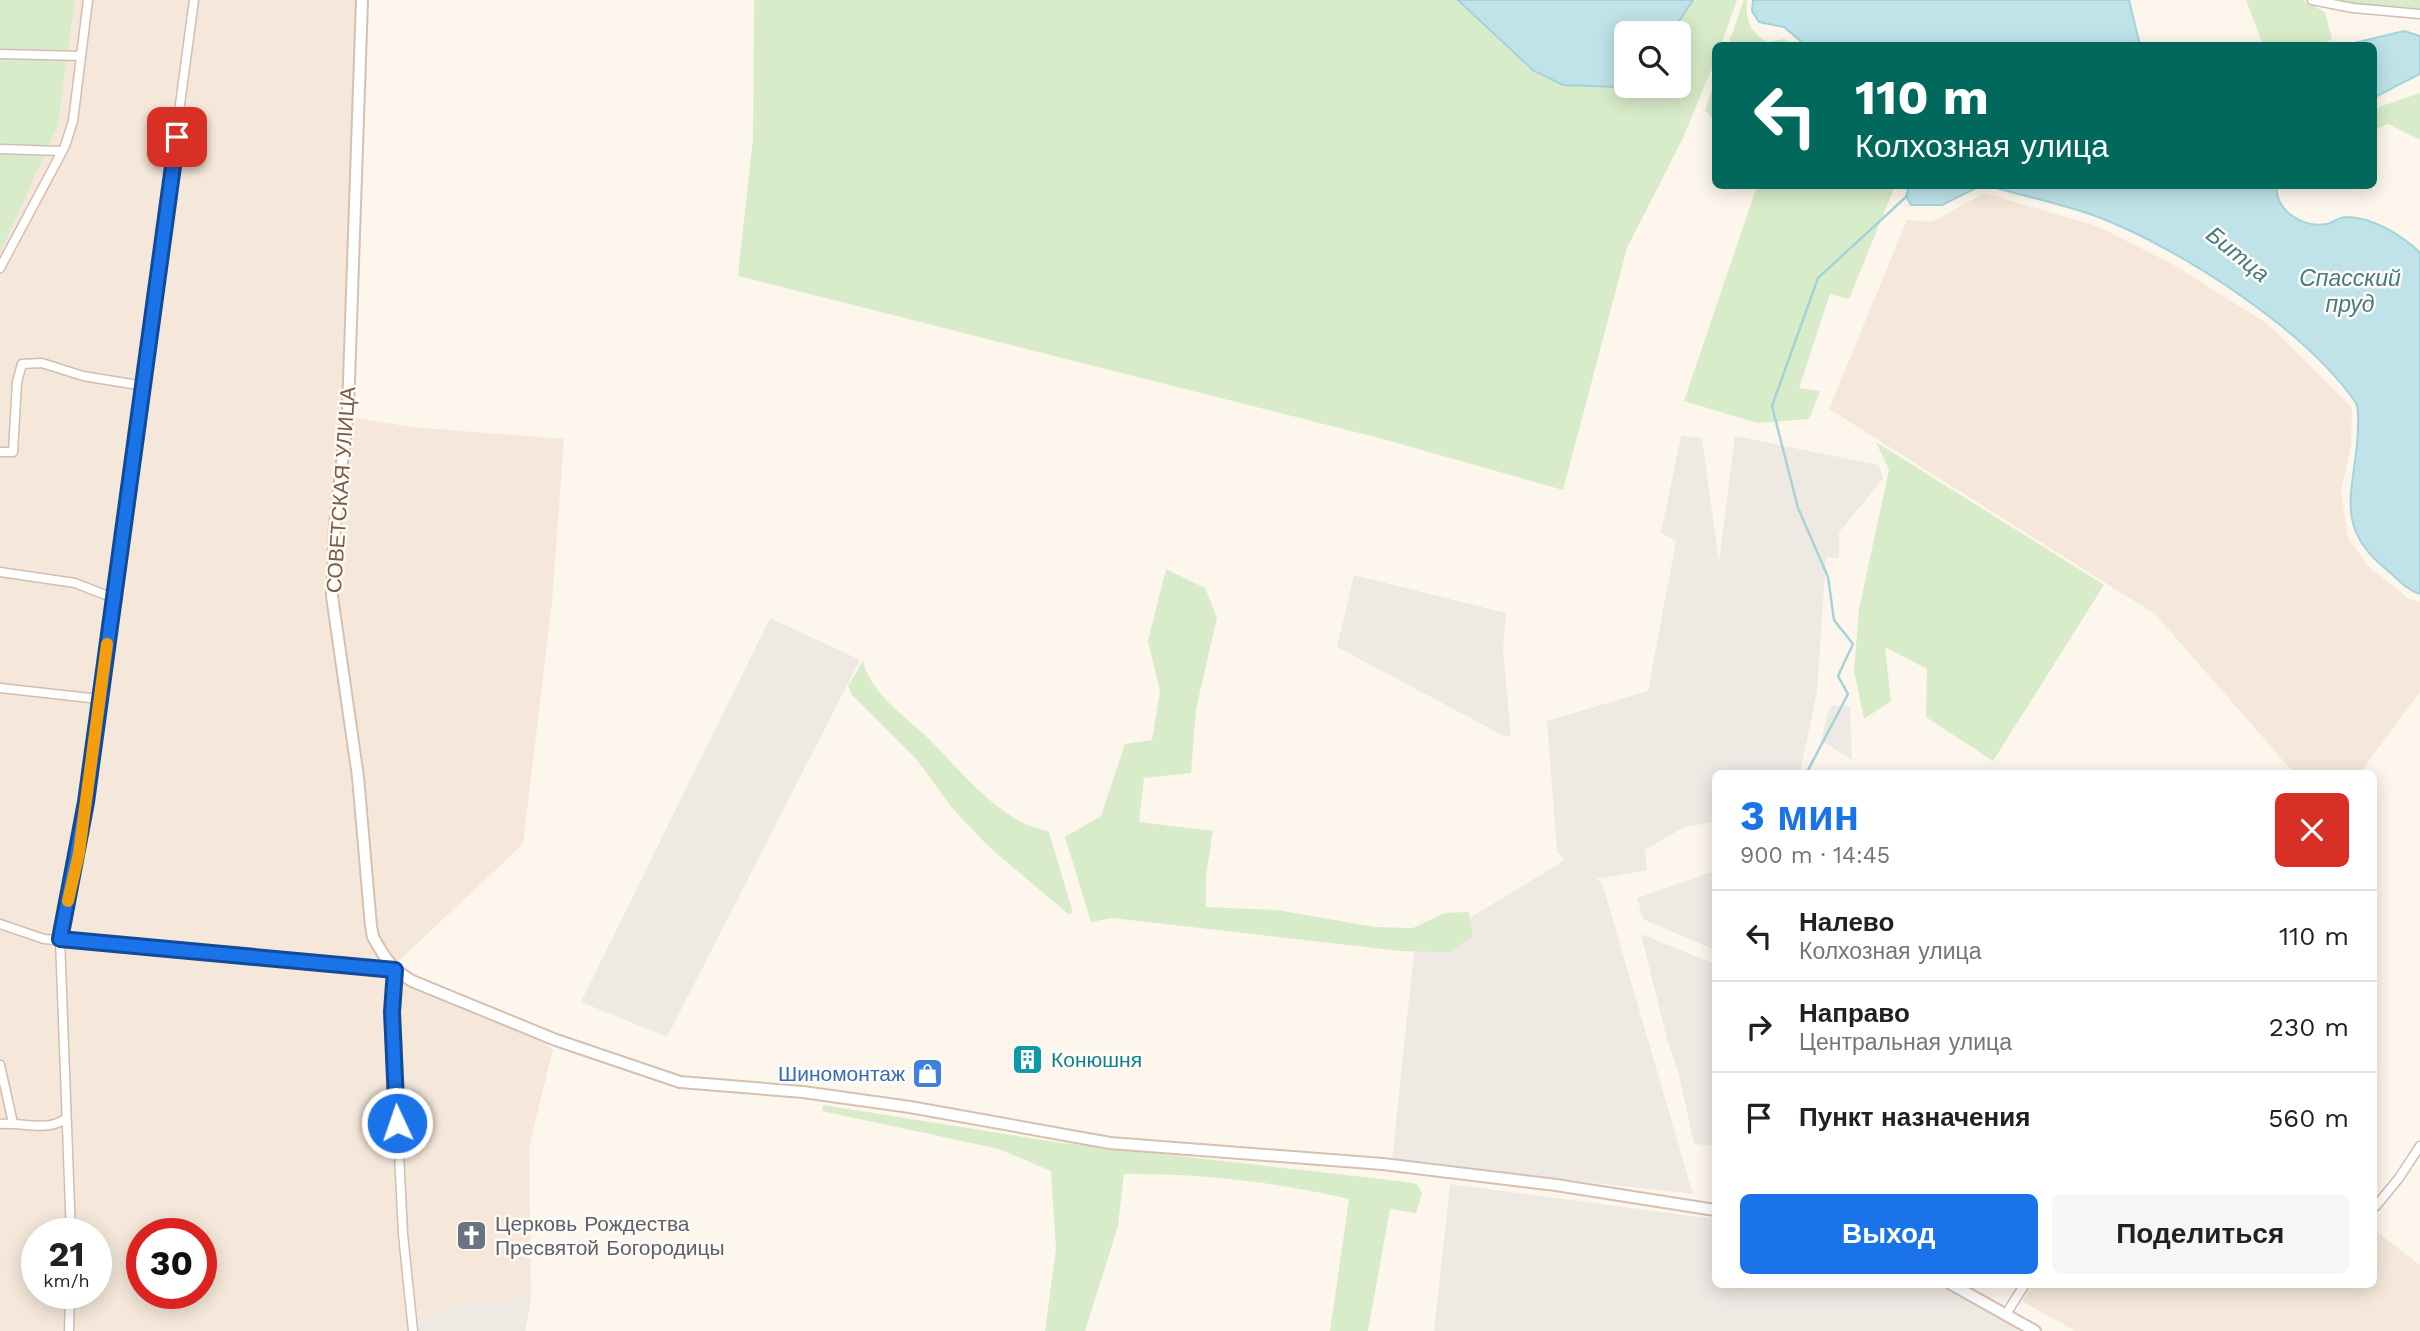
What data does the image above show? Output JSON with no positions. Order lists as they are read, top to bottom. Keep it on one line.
{"streets":{"street":["СОВЕТСКАЯ УЛИЦА"]},"water":["Битца","Спасский пруд"],"places":{"building":["Конюшня"],"shop":["Шиномонтаж"],"church":["Церковь Рождества Пресвятой Богородицы"]},"page":{"turn":["110 m","Колхозная улица"],"heading":["3 мин","900 m · 14:45"],"list":[{"name":"Налево","note":"Колхозная улица","value":"110 m"},{"name":"Направо","note":"Центральная улица","value":"230 m"},{"name":"Пункт назначения","value":"560 m"}],"buttons":["Выход","Поделиться"],"speed":"21 km/h","limit":"30"}}
